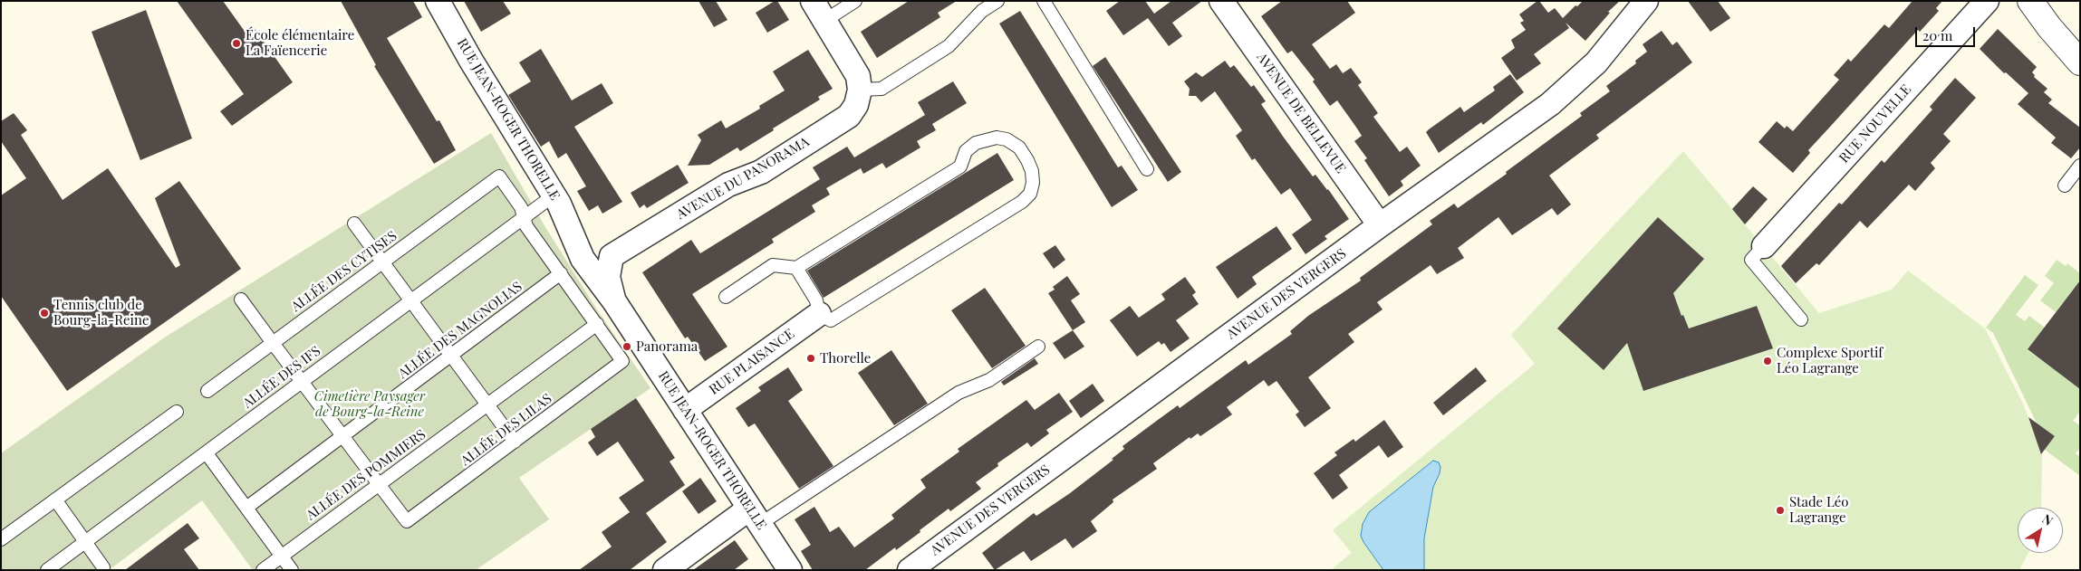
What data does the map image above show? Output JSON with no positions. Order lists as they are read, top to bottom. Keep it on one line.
{"streets":{"street":["AVENUE DE BELLEVUE","RUE JEAN-ROGER THORELLE","RUE NOUVELLE","AVENUE DU PANORAMA","AVENUE DES VERGERS","RUE PLAISANCE"],"lane":["ALLÉE DES CYTISES","ALLÉE DES MAGNOLIAS","ALLÉE DES IFS","ALLÉE DES LILAS","ALLÉE DES POMMIERS"]},"crossings":[["AVENUE DE BELLEVUE","AVENUE DES VERGERS"],["RUE JEAN-ROGER THORELLE","AVENUE DU PANORAMA"],["RUE JEAN-ROGER THORELLE","RUE PLAISANCE"],["RUE JEAN-ROGER THORELLE","ALLÉE DES IFS"],["ALLÉE DES CYTISES","ALLÉE DES IFS"],["ALLÉE DES LILAS","ALLÉE DES POMMIERS"]],"parks":["Cimetière Paysager de Bourg-la-Reine"],"places":["École élémentaire La Faïencerie","Tennis club de Bourg-la-Reine","Panorama","Thorelle","Complexe Sportif Léo Lagrange","Stade Léo Lagrange"],"scale_bar":"20 m","north":"top right"}
